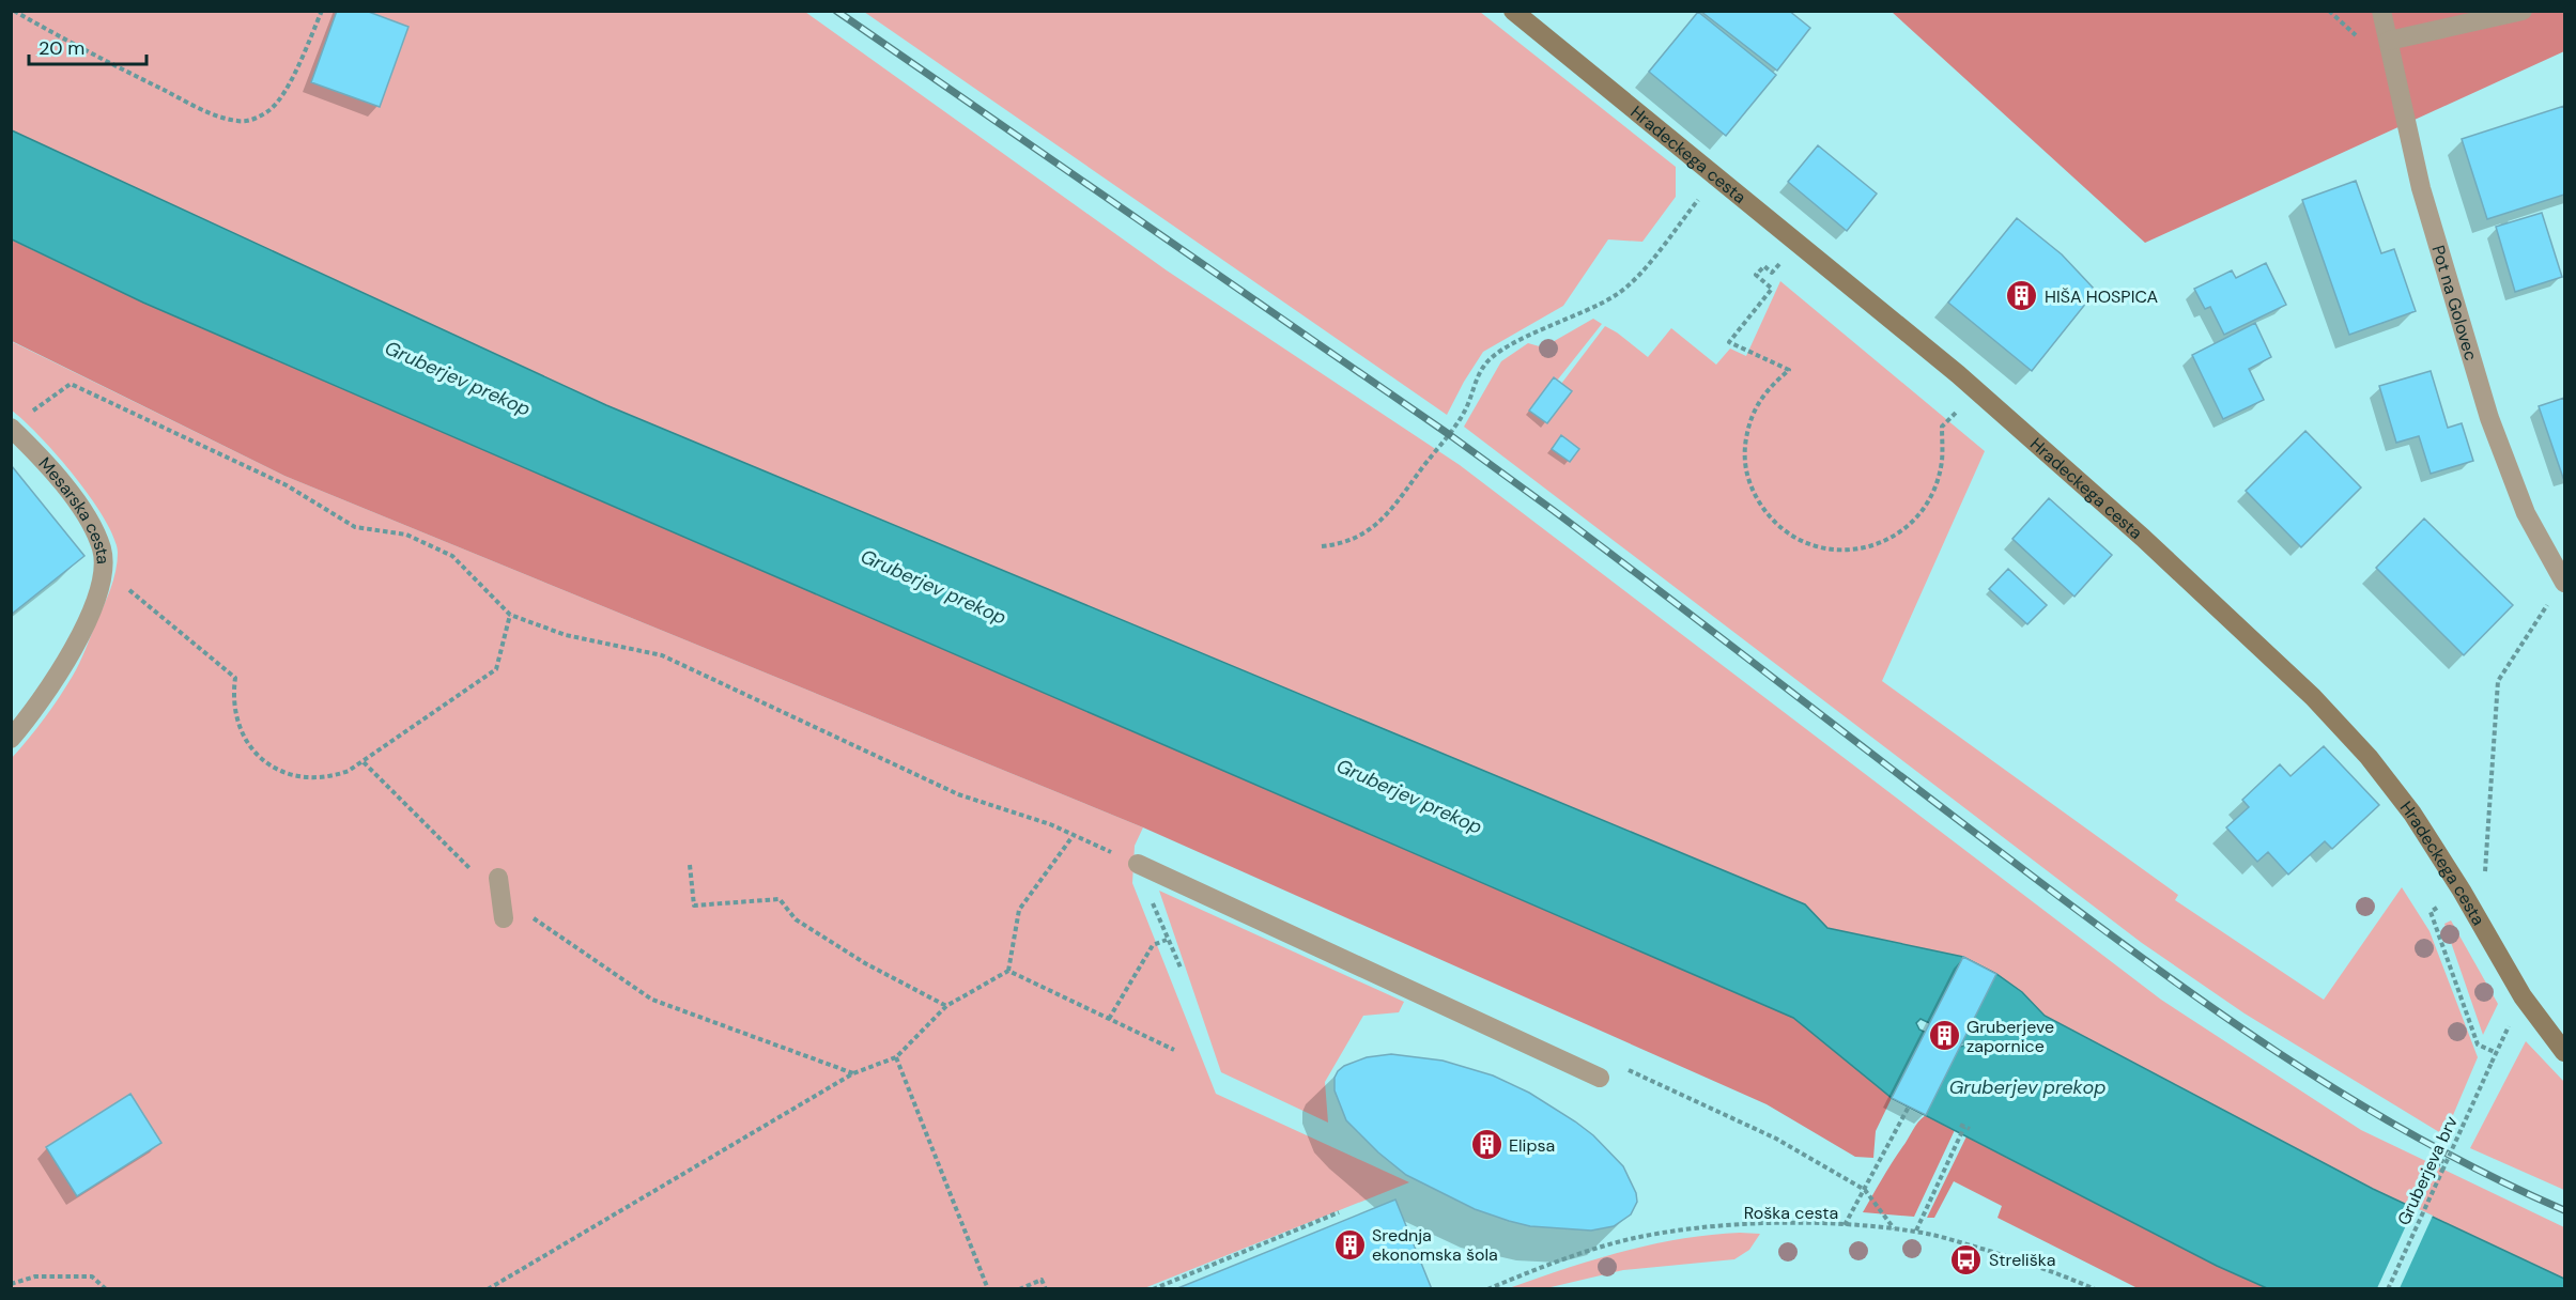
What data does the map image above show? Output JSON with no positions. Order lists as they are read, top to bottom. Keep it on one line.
{"streets":{"street":["Hradeckega cesta","Pot na Golovec","Mesarska cesta"],"path":["Gruberjeva brv","Roška cesta"]},"water":["Gruberjev prekop"],"places":{"building":["HIŠA HOSPICA","Gruberjeve zapornice","Elipsa","Srednja ekonomska šola"],"bus stop":["Streliška"]},"scale_bar":"20 m"}
